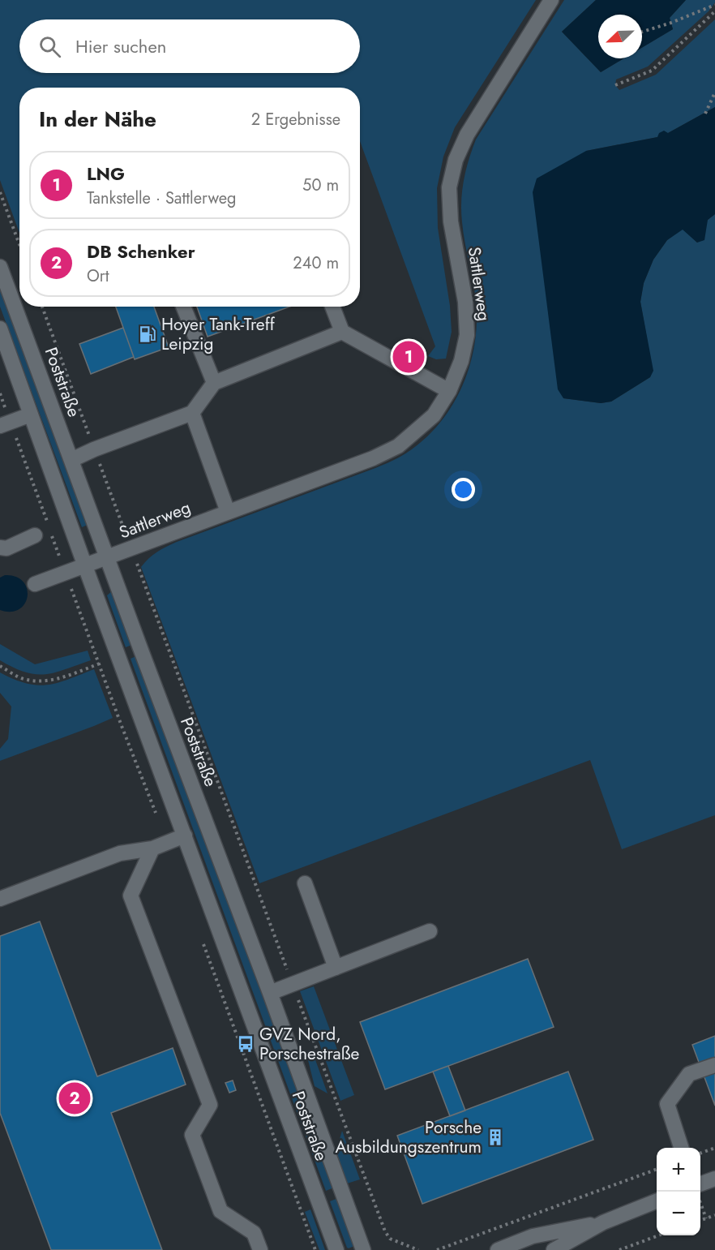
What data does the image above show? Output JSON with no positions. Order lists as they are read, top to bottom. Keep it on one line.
{"streets":{"street":["Sattlerweg","Poststraße"]},"crossings":[["Sattlerweg","Poststraße"]],"places":{"fuel station":["Hoyer Tank-Treff Leipzig"],"bus stop":["GVZ Nord, Porschestraße"],"building":["Porsche Ausbildungszentrum"]},"north":"bottom left","page":{"search":"Hier suchen","heading":["In der Nähe","2 Ergebnisse"],"list":[{"mark":"1","name":"LNG","note":"Tankstelle · Sattlerweg","value":"50 m"},{"mark":"2","name":"DB Schenker","note":"Ort","value":"240 m"}],"pins":["1","2"],"map_buttons":["+","−"]}}
